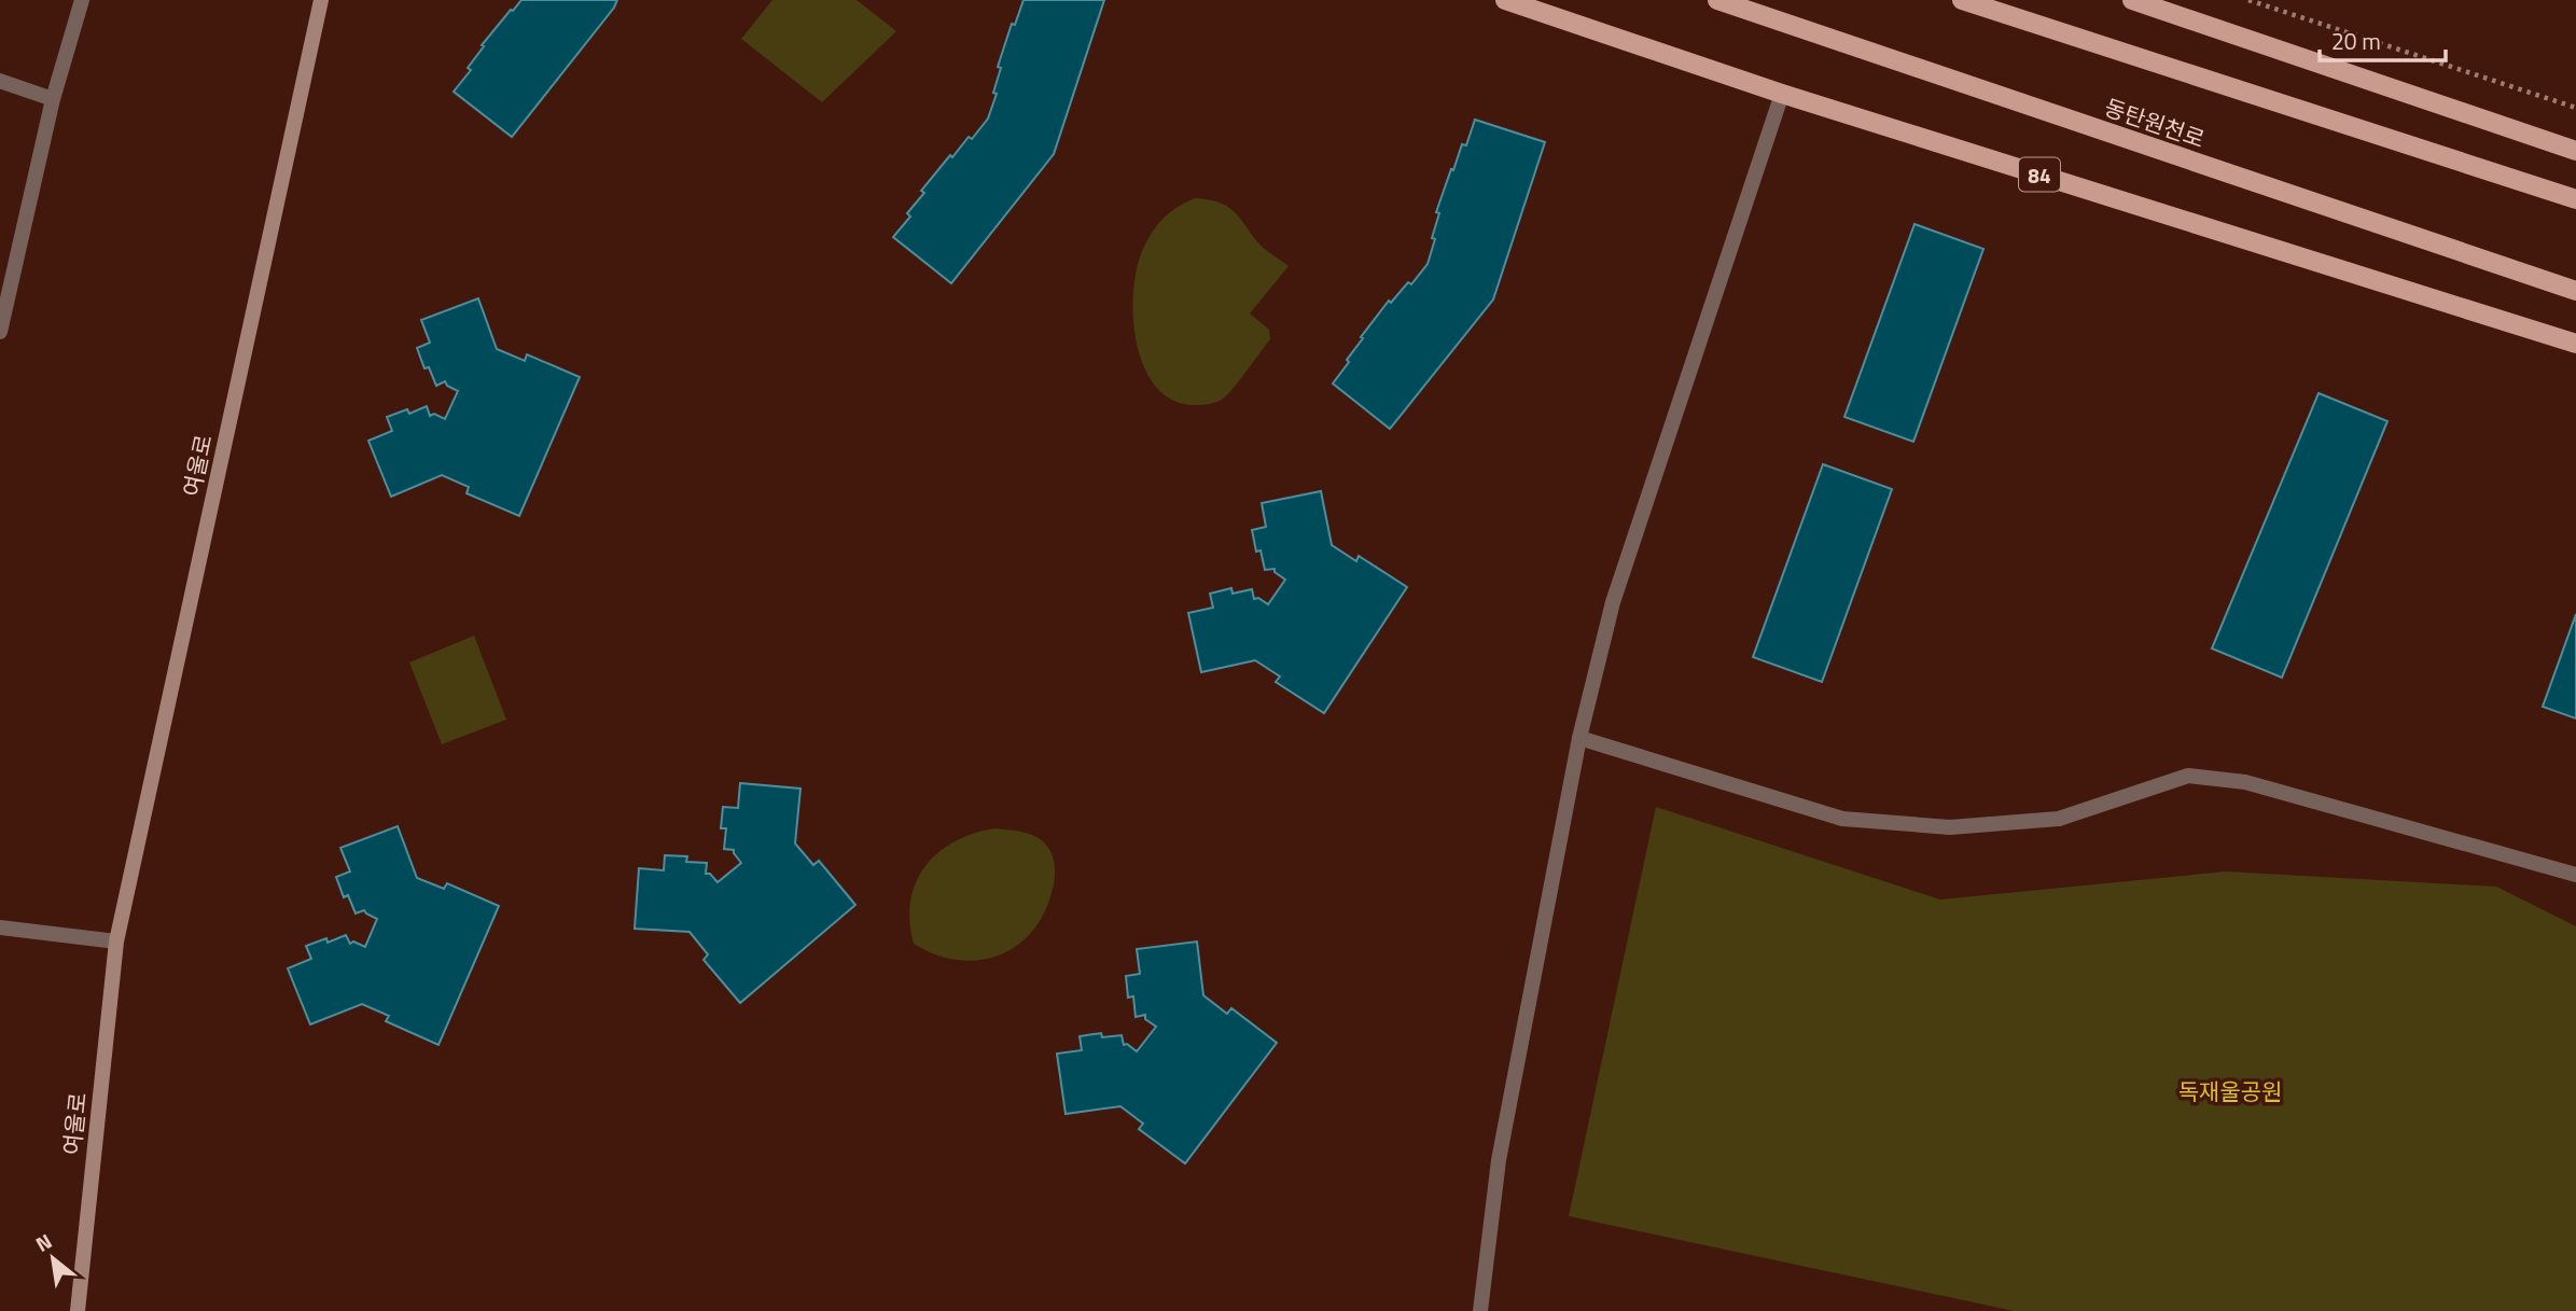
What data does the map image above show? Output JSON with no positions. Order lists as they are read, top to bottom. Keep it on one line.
{"streets":{"main road":["동탄원천로","84"],"street":["여울로"]},"parks":["독재울공원"],"scale_bar":"20 m","north":"top left"}
